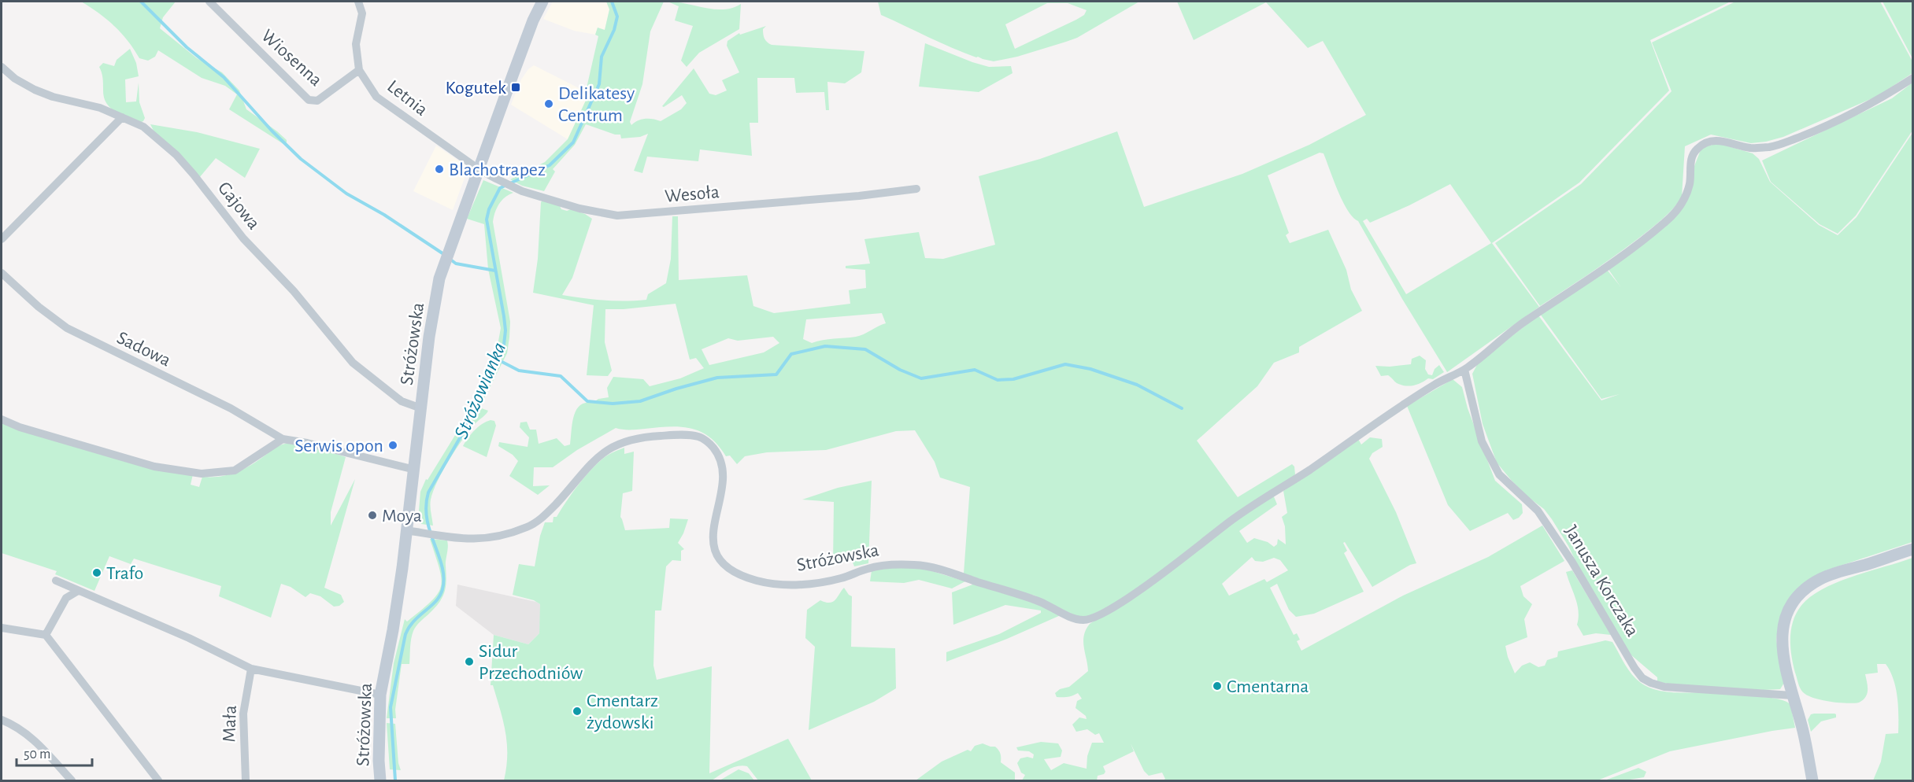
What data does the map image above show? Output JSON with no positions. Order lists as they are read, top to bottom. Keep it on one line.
{"streets":{"main road":["Stróżowska"],"street":["Wiosenna","Letnia","Wesoła","Gajowa","Sadowa","Janusza Korczaka","Mała"]},"crossings":[["Wiosenna","Letnia"],["Letnia","Wesoła"],["Letnia","Stróżowska"],["Wesoła","Stróżowska"],["Gajowa","Stróżowska"],["Stróżowska","Janusza Korczaka"]],"water":["Stróżowianka"],"places":{"transit":["Kogutek"],"other":["Delikatesy Centrum","Blachotrapez","Serwis opon","Moya","Trafo","Sidur Przechodniów","Cmentarna","Cmentarz żydowski"]},"scale_bar":"50 m"}
